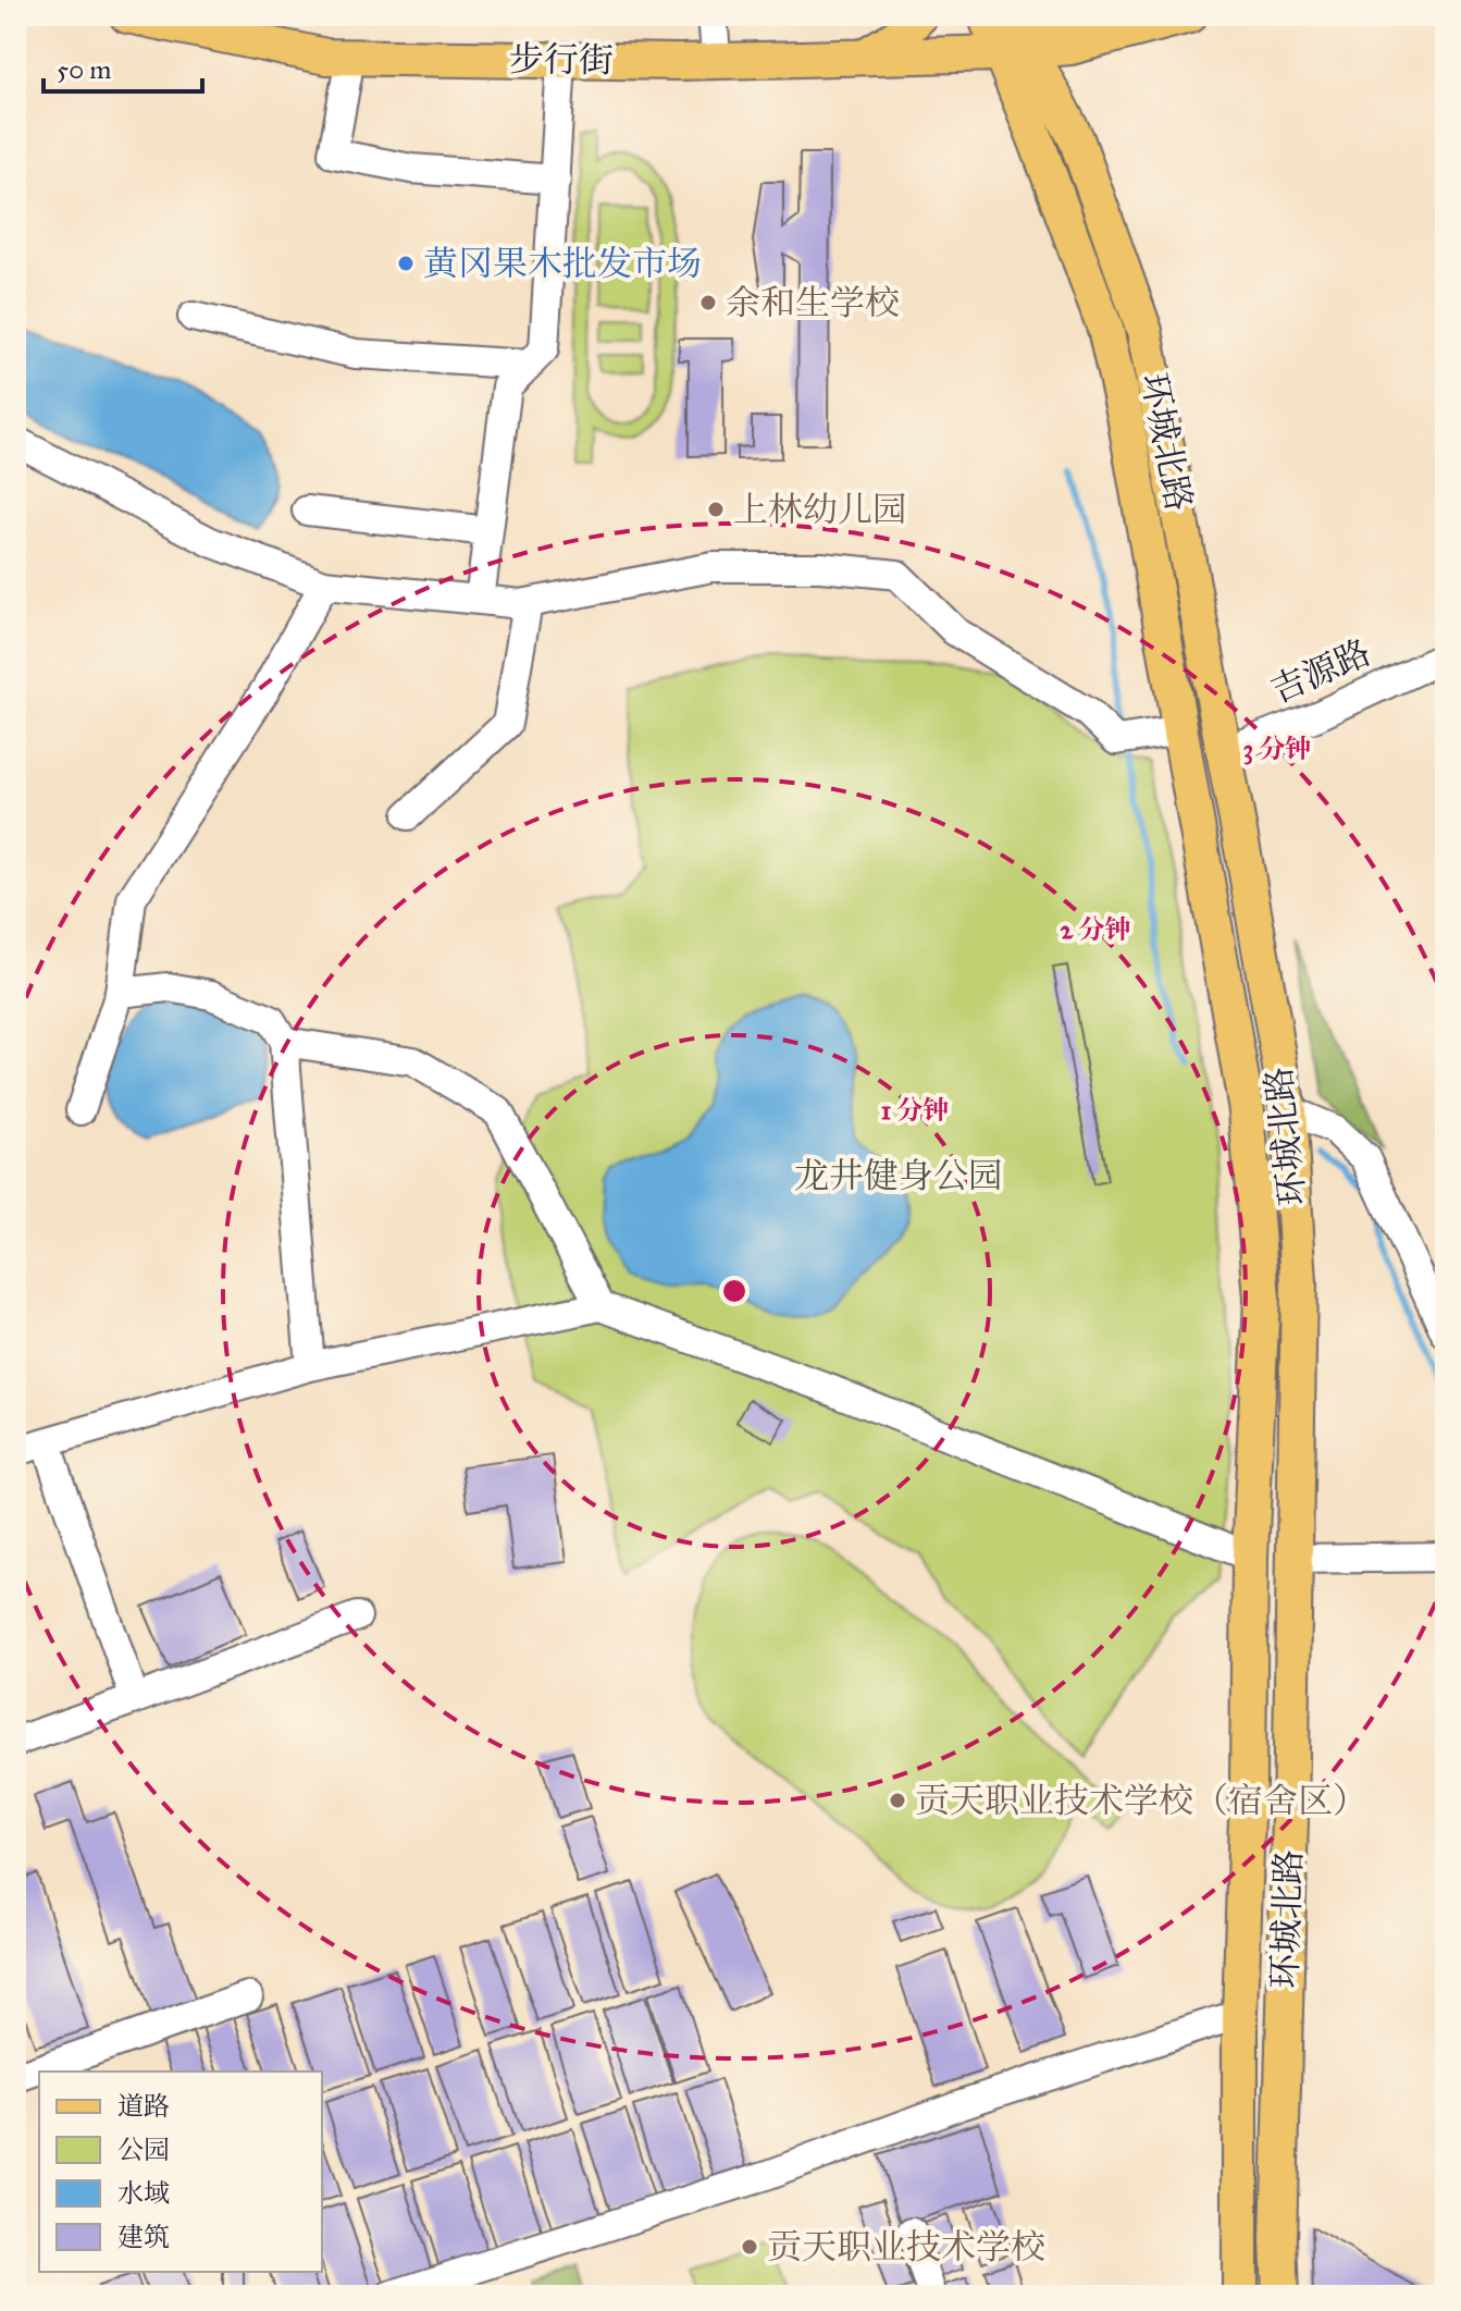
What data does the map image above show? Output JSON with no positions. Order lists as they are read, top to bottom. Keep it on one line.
{"streets":{"main road":["步行街","环城北路"],"street":["吉源路"]},"crossings":[["步行街","环城北路"],["环城北路","吉源路"]],"parks":["龙井健身公园"],"places":["黄冈果木批发市场","余和生学校","上林幼儿园","贡天职业技术学校（宿舍区）","贡天职业技术学校"],"legend":["道路","公园","水域","建筑"],"scale_bar":"50 m","rings":["3 分钟","2 分钟","1 分钟"]}
